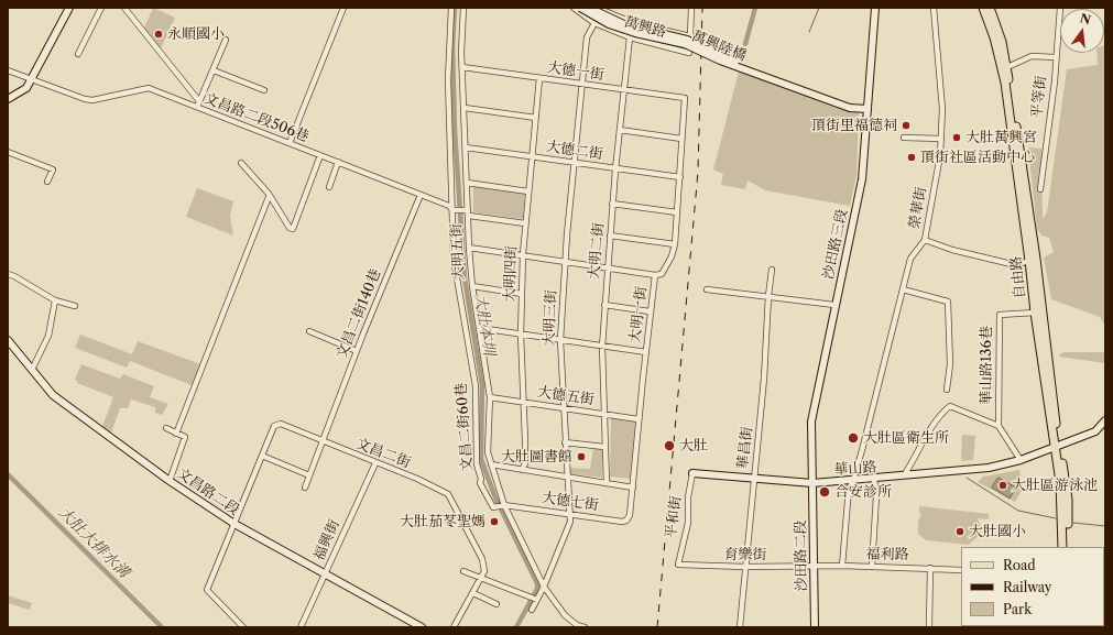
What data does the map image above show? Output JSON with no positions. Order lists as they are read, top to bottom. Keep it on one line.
{"streets":{"main road":["自由路"],"street":["萬興路","萬興陸橋","大德一街","平等街","文昌路二段506巷","大德二街","榮華街","沙田路三段","大明二街","大明五街","大明四街","文昌二街140巷","大明一街","大明三街","華山路136巷","大德五街","文昌二街60巷","華昌街","文昌二街","華山路","文昌路二段","大德七街","平和街","福興街","育樂街","福利路","沙田路二段"]},"crossings":[["萬興路","大明二街"],["萬興路","大明三街"],["大德一街","大明二街"],["大德一街","大明五街"],["大德一街","大明四街"],["大德一街","大明一街"],["大德一街","大明三街"],["文昌路二段506巷","大明五街"],["文昌路二段506巷","大明四街"],["文昌路二段506巷","文昌二街140巷"],["文昌路二段506巷","文昌二街60巷"],["大德二街","大明二街"],["大德二街","大明五街"],["大德二街","大明四街"],["大德二街","大明一街"],["大德二街","大明三街"],["榮華街","華山路"],["榮華街","福利路"],["沙田路三段","華山路"],["沙田路三段","沙田路二段"],["大明二街","大德五街"],["大明五街","大明三街"],["大明五街","大德五街"],["大明五街","大德七街"],["大明四街","大德五街"],["自由路","華山路136巷"],["自由路","華山路"],["文昌二街140巷","文昌二街"],["大明一街","大德五街"],["大明一街","大德七街"],["大明三街","大德五街"],["大明三街","大德七街"],["文昌二街60巷","大德七街"],["華昌街","華山路"],["華昌街","育樂街"],["文昌二街","文昌路二段"],["文昌二街","福興街"],["華山路","平和街"],["華山路","沙田路二段"],["文昌路二段","福興街"],["平和街","育樂街"],["育樂街","福利路"],["育樂街","沙田路二段"],["福利路","沙田路二段"]],"water":["大肚本圳","大肚大排水溝"],"places":["永順國小","頂街里福德祠","大肚萬興宮","頂街社區活動中心","大肚區衛生所","大肚","大肚圖書館","大肚區游泳池","合安診所","大肚茄苳聖媽","大肚國小"],"legend":["Road","Railway","Park"],"north":"top"}
